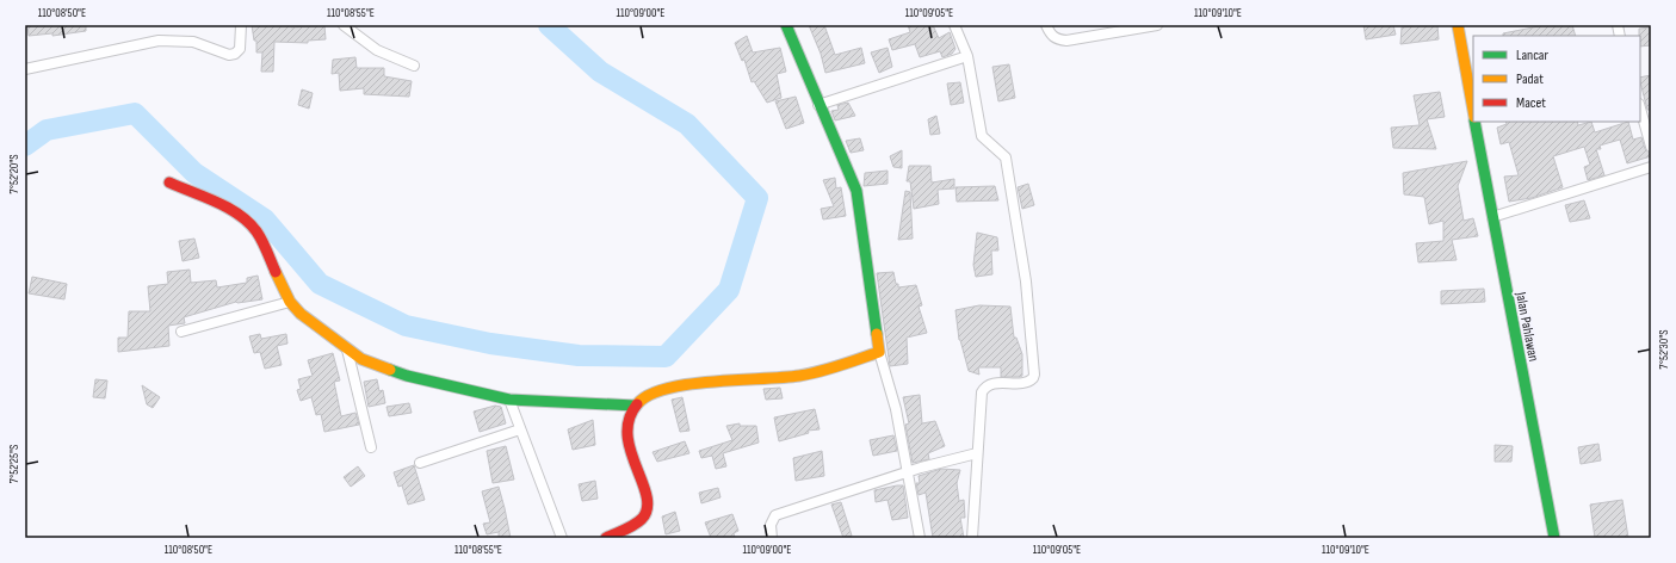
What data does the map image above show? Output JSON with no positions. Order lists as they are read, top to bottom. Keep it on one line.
{"streets":{"street":["Jalan Pahlawan"]},"legend":["Lancar","Padat","Macet"],"coordinates":["110°08'50\"E","110°08'55\"E","110°09'00\"E","110°09'05\"E","110°09'10\"E","7°52'20\"S","7°52'30\"S","7°52'25\"S"]}
